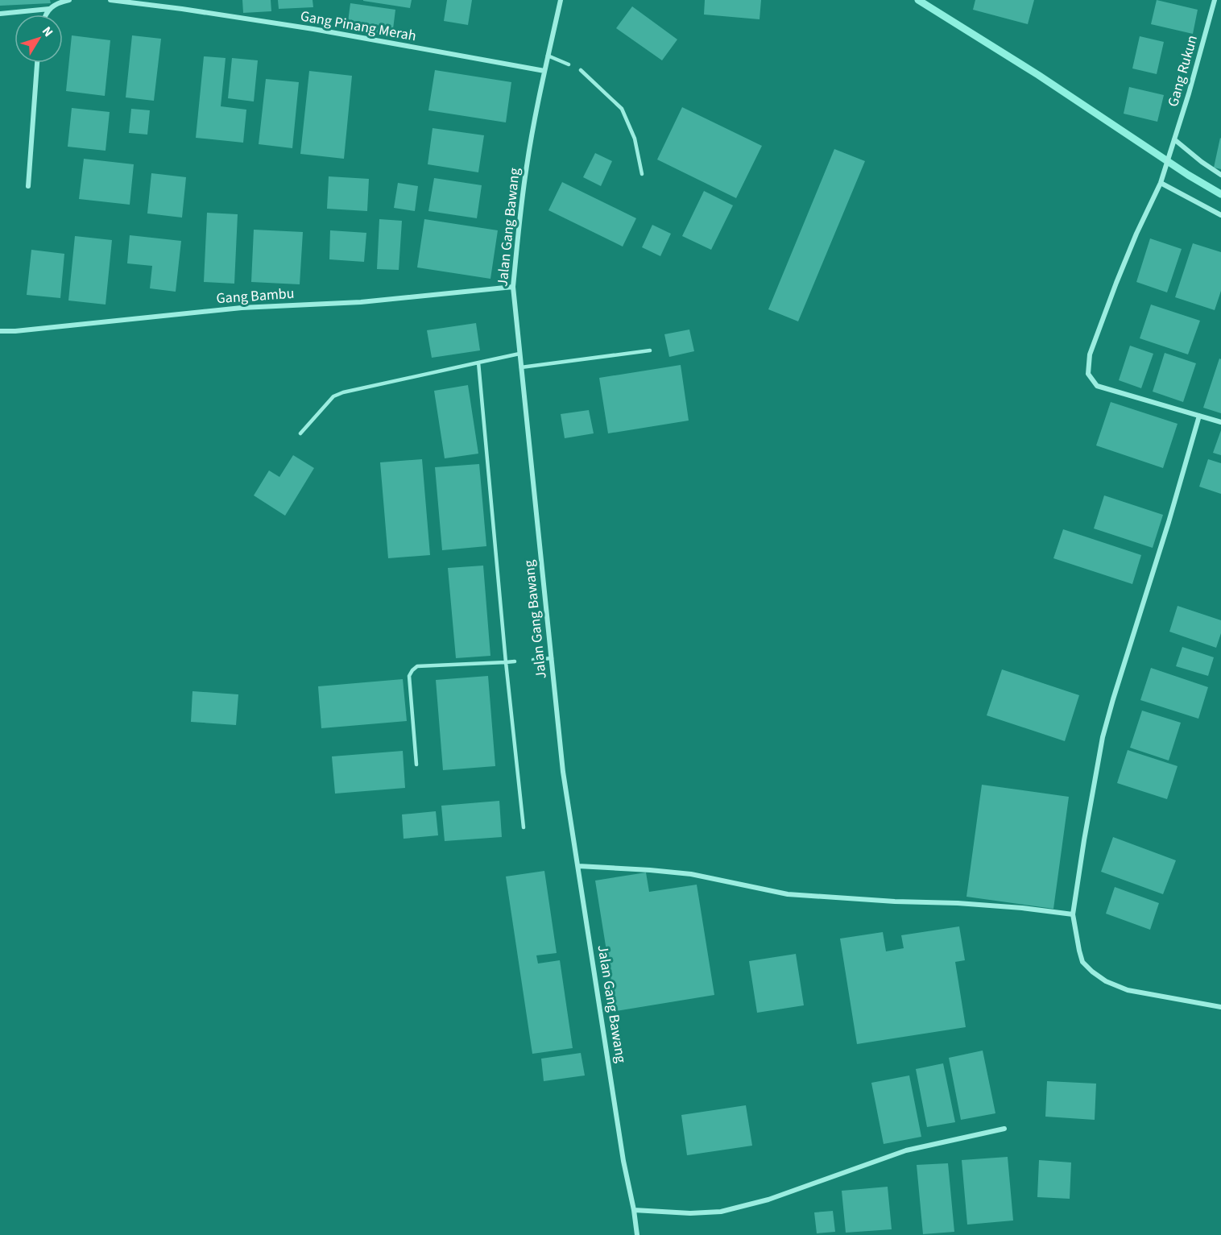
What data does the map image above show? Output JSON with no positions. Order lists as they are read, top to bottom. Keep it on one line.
{"streets":{"street":["Gang Pinang Merah","Gang Rukun","Jalan Gang Bawang","Gang Bambu"]},"crossings":[["Gang Pinang Merah","Jalan Gang Bawang"],["Jalan Gang Bawang","Gang Bambu"]],"north":"top right"}
